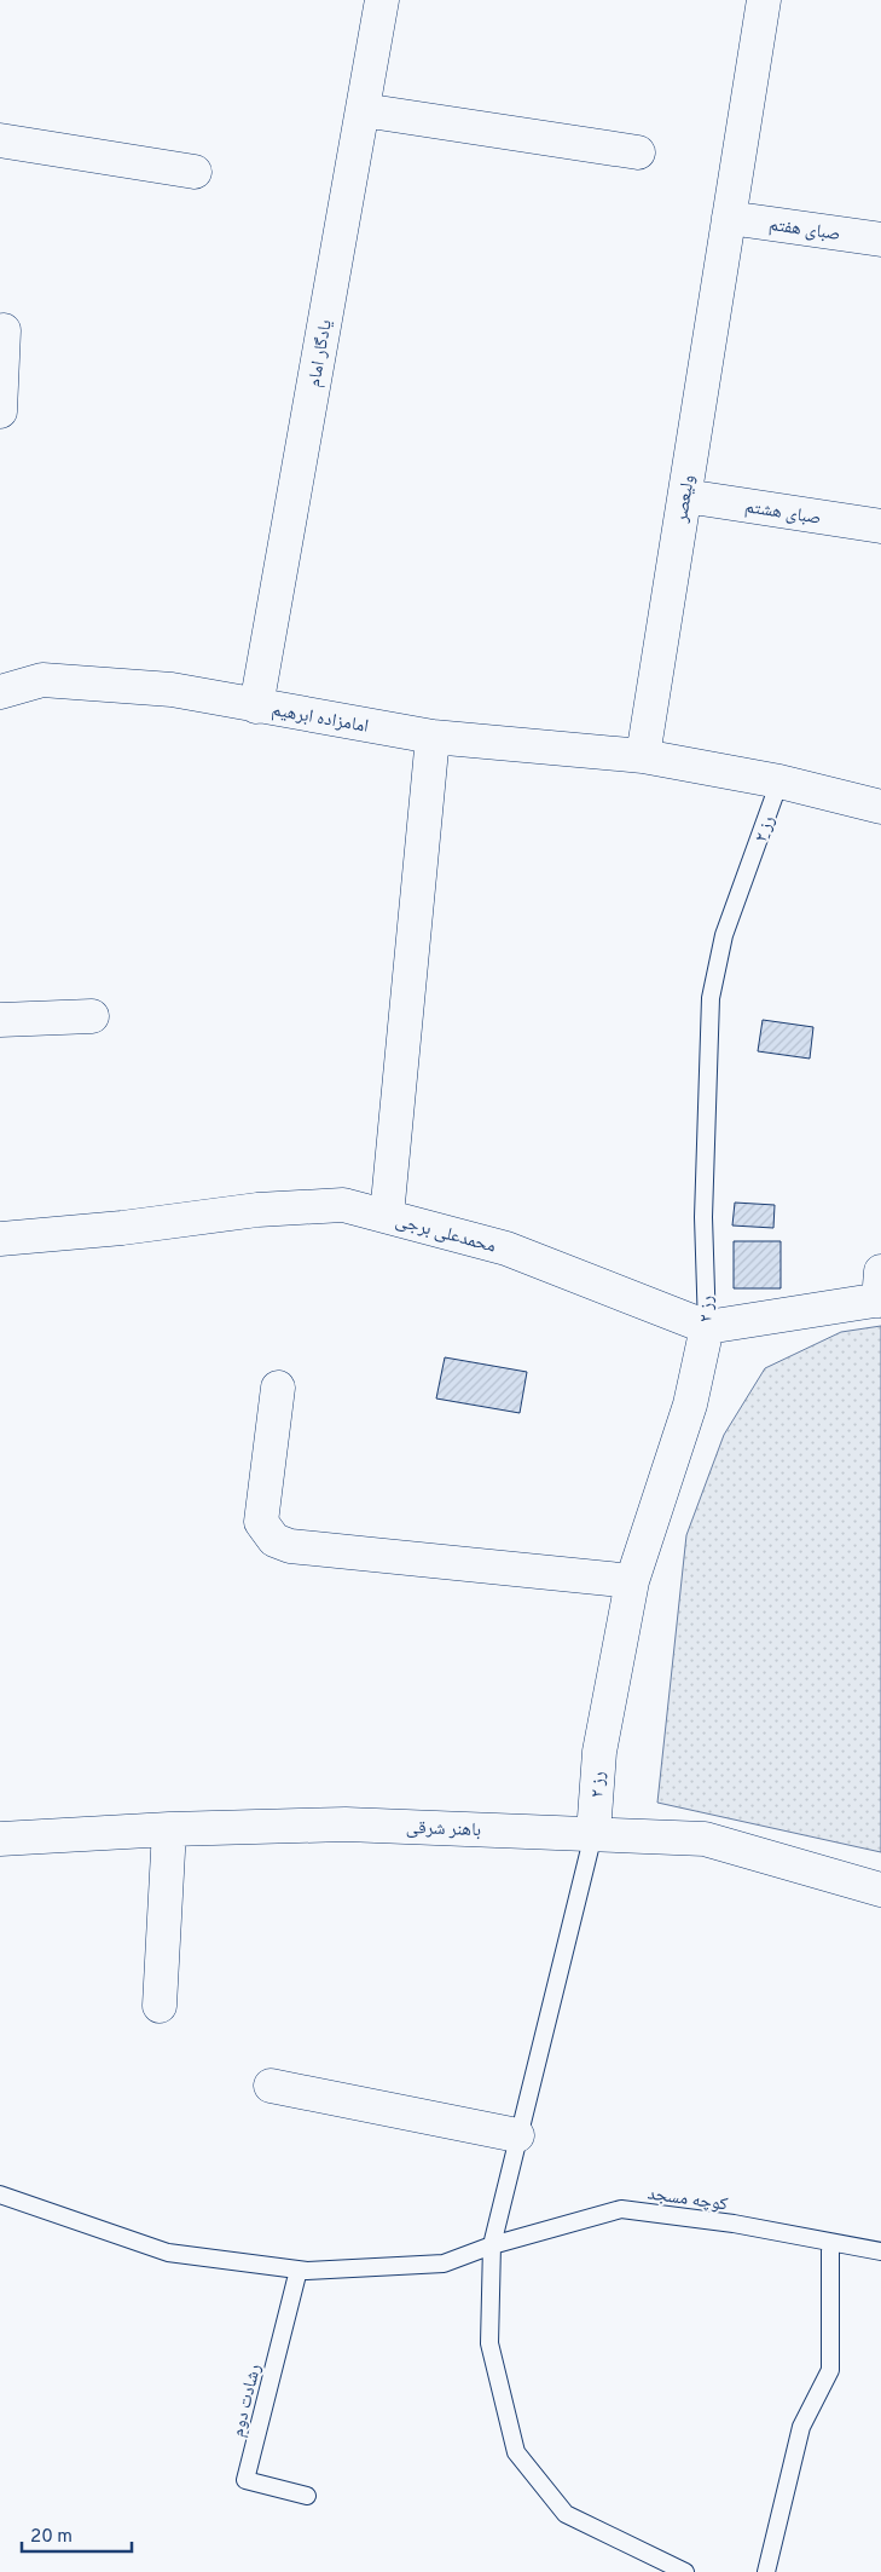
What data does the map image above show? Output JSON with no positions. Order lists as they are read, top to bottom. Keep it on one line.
{"streets":{"street":["صبای هفتم","یادگار امام","ولیعصر","صبای هشتم","امامزاده ابرهیم","رز ۲","محمدعلی برجی","باهنر شرقی"],"lane":["کوچه مسجد","رشادت دوم"]},"crossings":[["صبای هفتم","ولیعصر"],["یادگار امام","امامزاده ابرهیم"],["ولیعصر","صبای هشتم"],["ولیعصر","امامزاده ابرهیم"],["رز ۲","محمدعلی برجی"],["رز ۲","باهنر شرقی"],["کوچه مسجد","رشادت دوم"]],"scale_bar":"20 m"}
